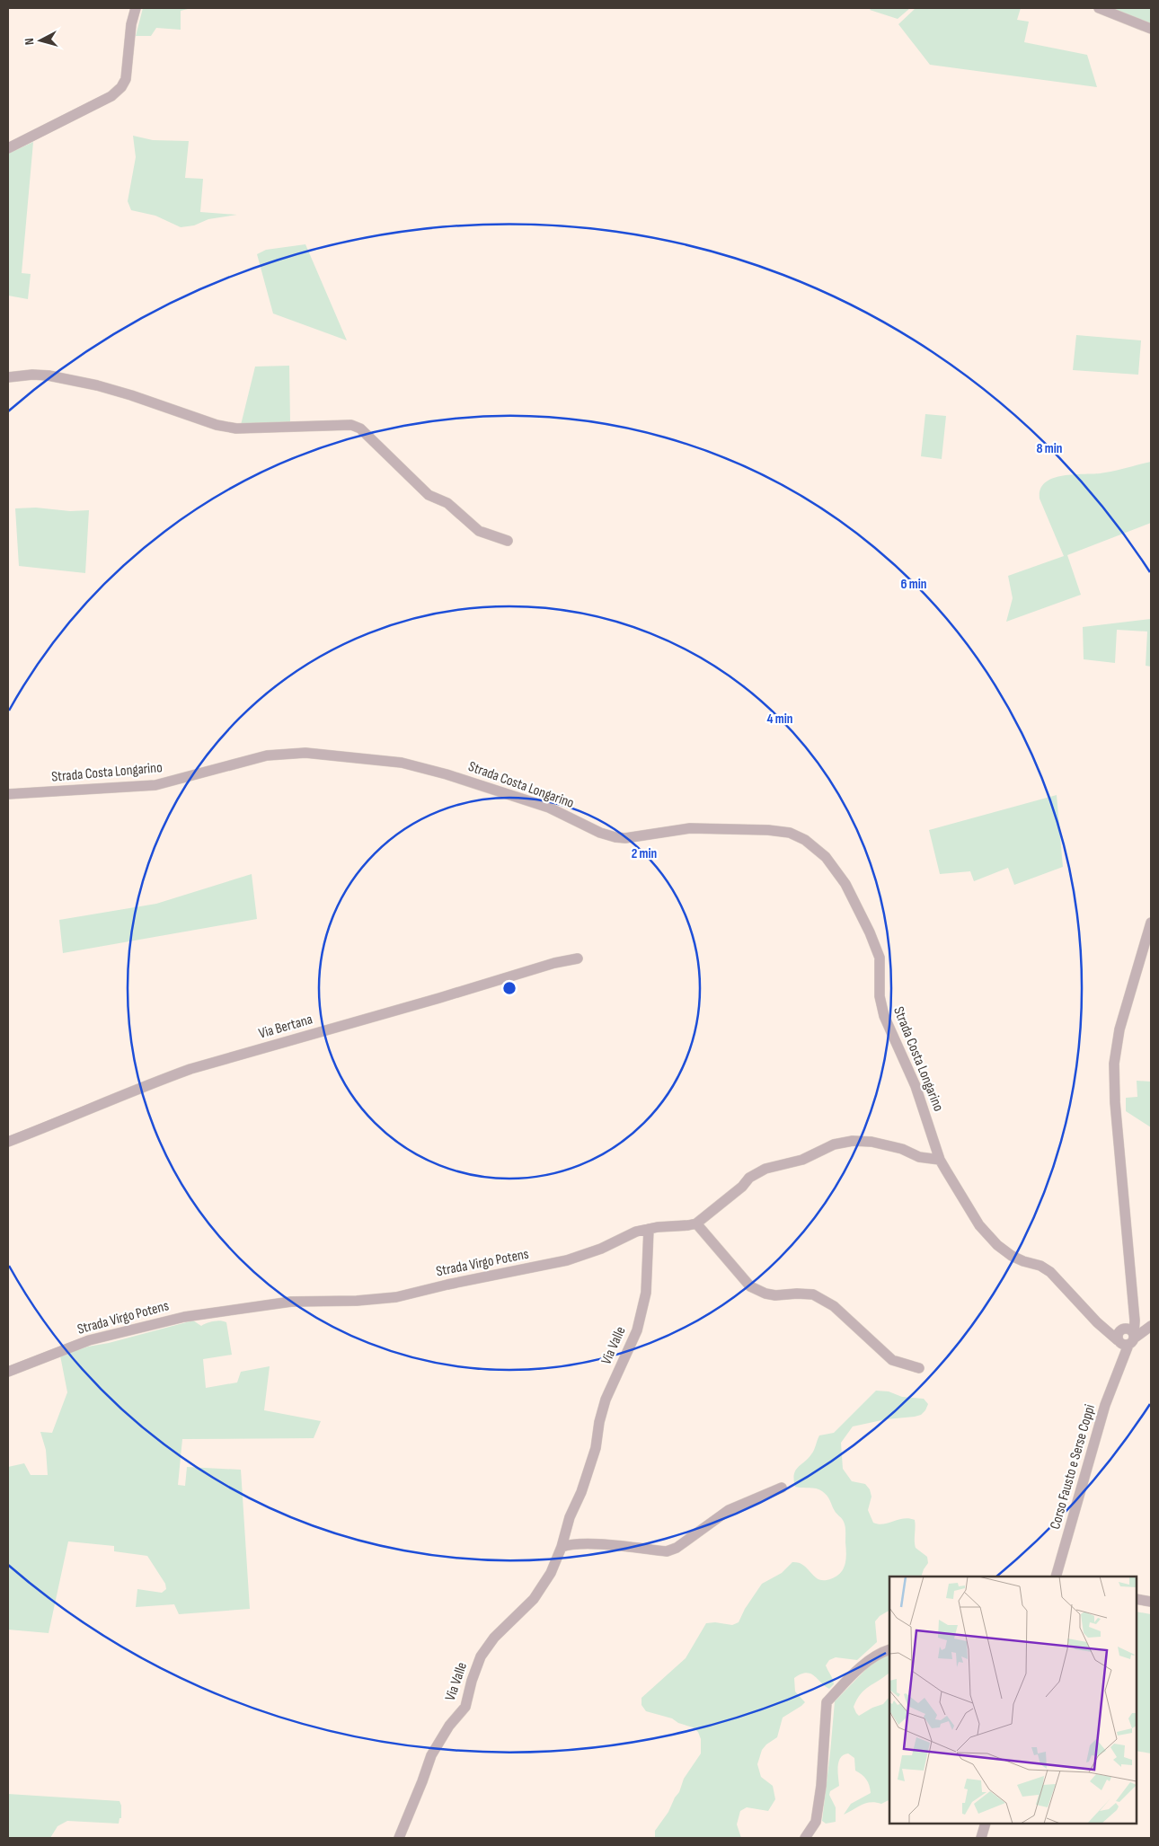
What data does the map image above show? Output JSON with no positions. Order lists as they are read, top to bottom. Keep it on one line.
{"streets":{"street":["Strada Costa Longarino","Via Bertana","Strada Virgo Potens","Via Valle","Corso Fausto e Serse Coppi"]},"crossings":[["Strada Costa Longarino","Corso Fausto e Serse Coppi"],["Strada Virgo Potens","Via Valle"]],"north":"left","rings":["8 min","6 min","4 min","2 min"]}
